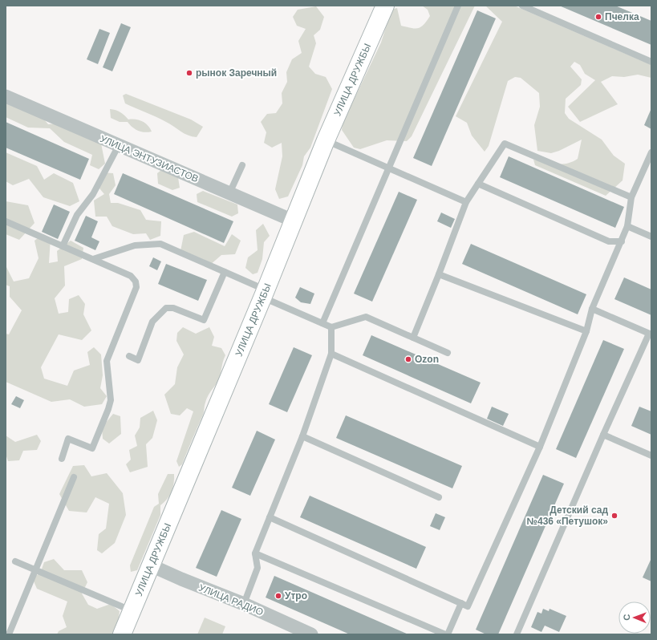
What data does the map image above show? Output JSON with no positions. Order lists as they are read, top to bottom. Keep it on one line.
{"streets":{"street":["УЛИЦА ДРУЖБЫ","УЛИЦА ЭНТУЗИАСТОВ","УЛИЦА РАДИО"]},"crossings":[["УЛИЦА ДРУЖБЫ","УЛИЦА ЭНТУЗИАСТОВ"],["УЛИЦА ДРУЖБЫ","УЛИЦА РАДИО"]],"places":["Пчелка","рынок Заречный","Ozon","Детский сад №436 «Петушок»","Утро"],"north":"left"}
